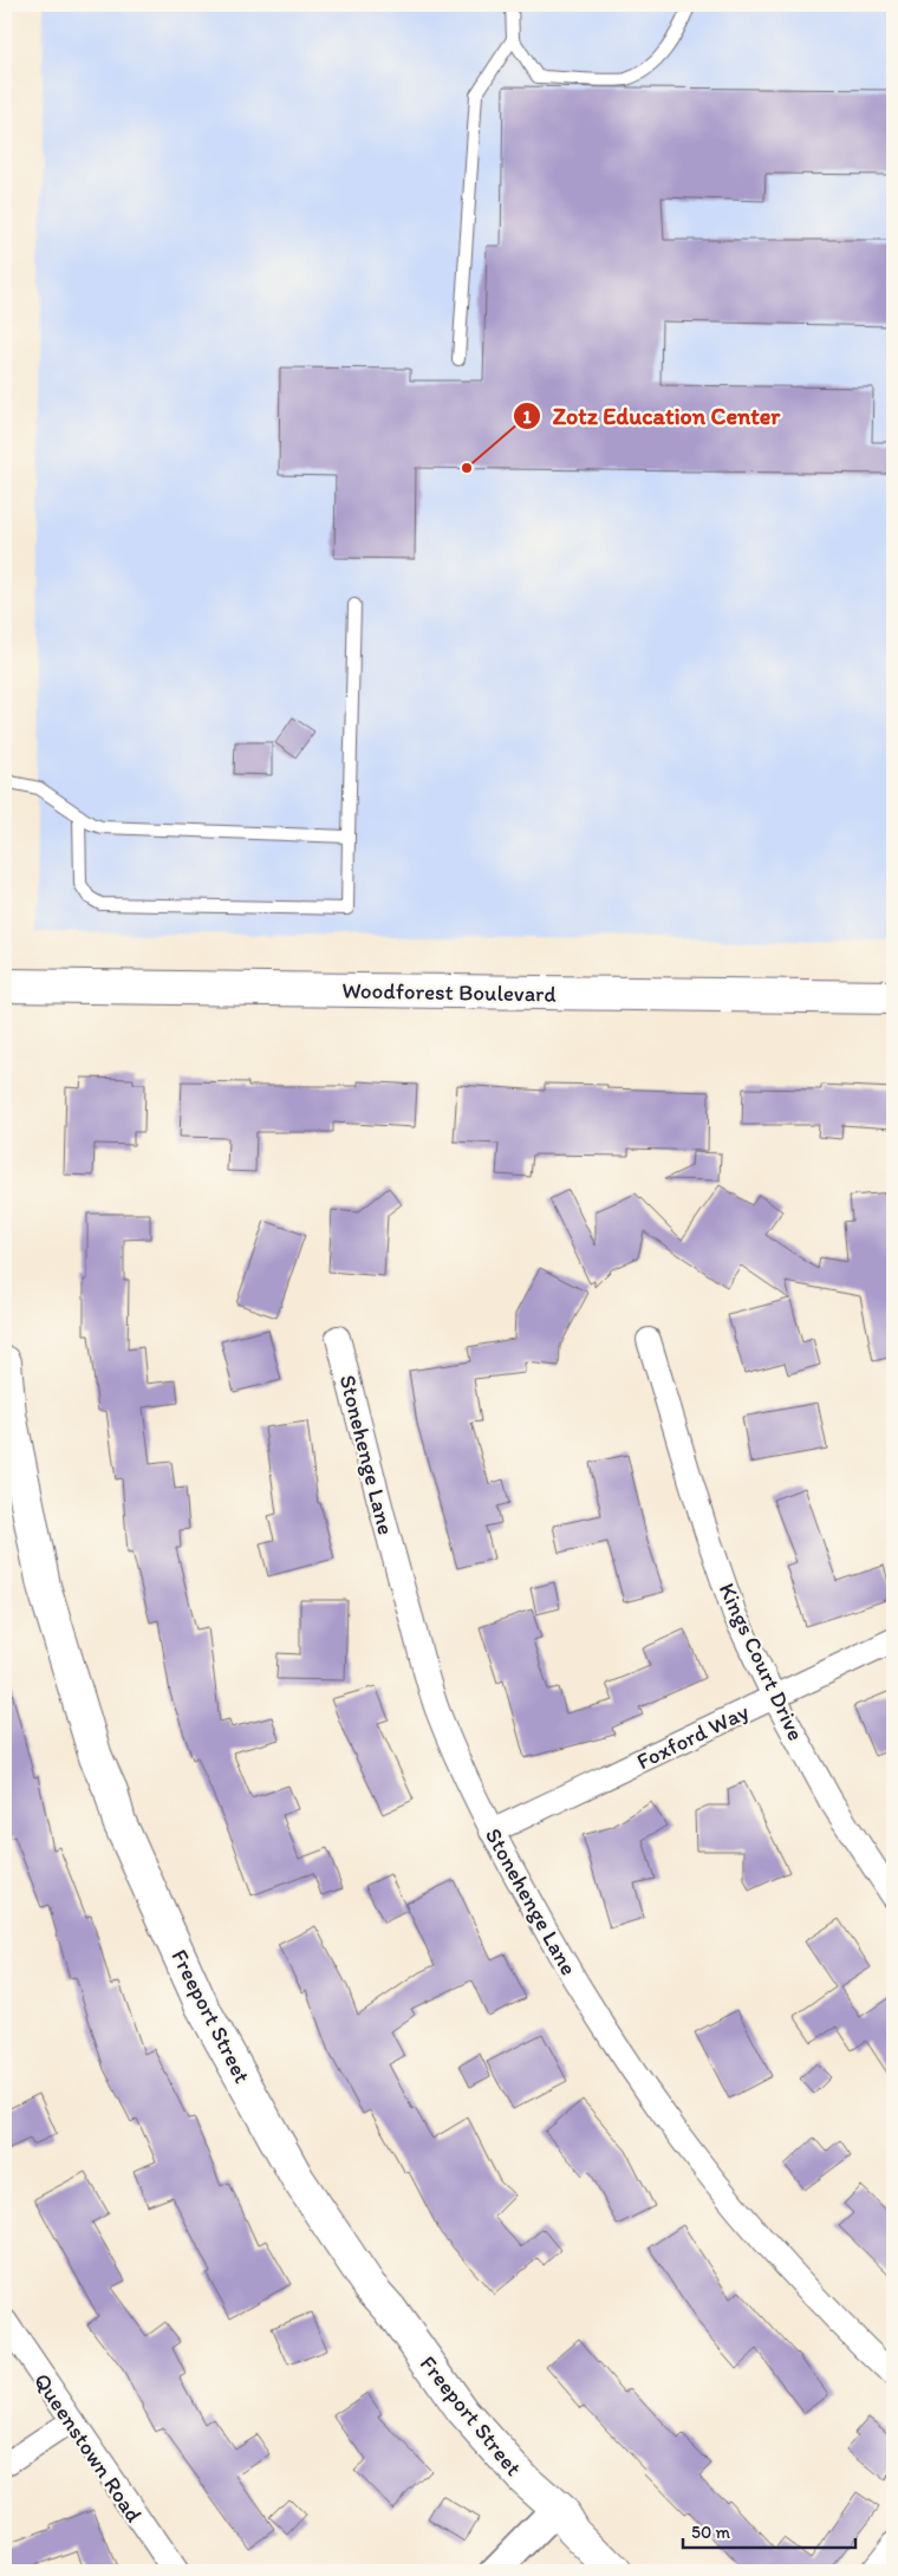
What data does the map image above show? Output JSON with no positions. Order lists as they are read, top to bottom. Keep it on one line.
{"streets":{"main road":["Woodforest Boulevard","Freeport Street"],"street":["Stonehenge Lane","Kings Court Drive","Foxford Way","Queenstown Road"]},"crossings":[["Stonehenge Lane","Foxford Way"],["Kings Court Drive","Foxford Way"]],"places":["Zotz Education Center"],"scale_bar":"50 m"}
